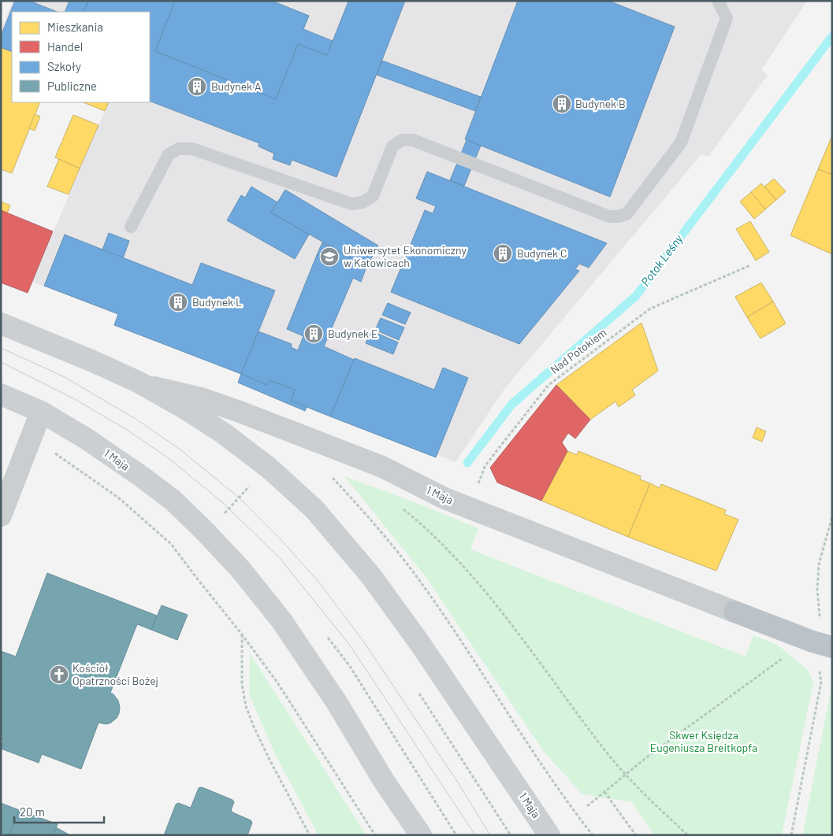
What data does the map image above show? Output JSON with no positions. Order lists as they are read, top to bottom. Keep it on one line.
{"streets":{"street":["1 Maja"],"path":["Nad Potokiem"]},"crossings":[["Nad Potokiem","1 Maja"]],"water":["Potok Leśny"],"parks":["Skwer Księdza Eugeniusza Breitkopfa"],"places":{"building":["Budynek A","Budynek B","Budynek C","Budynek L","Budynek E"],"school or university":["Uniwersytet Ekonomiczny w Katowicach"],"church":["Kościół Opatrzności Bożej"]},"legend":["Mieszkania","Handel","Szkoły","Publiczne"],"scale_bar":"20 m"}
